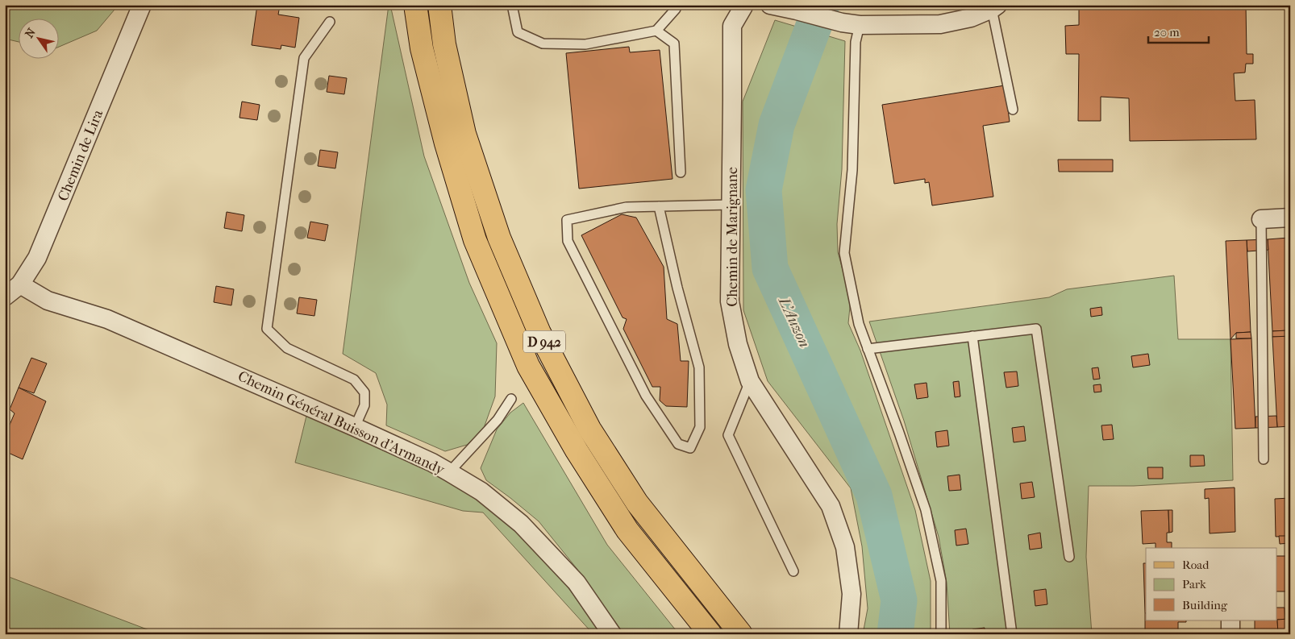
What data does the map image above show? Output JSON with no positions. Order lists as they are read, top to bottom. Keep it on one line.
{"streets":{"main road":["D 942"],"street":["Chemin de Lira","Chemin de Marignane","Chemin Général Buisson d'Armandy"]},"crossings":[["Chemin de Lira","Chemin Général Buisson d'Armandy"]],"water":["L'Auzon"],"legend":["Road","Park","Building"],"scale_bar":"20 m","north":"top left"}
